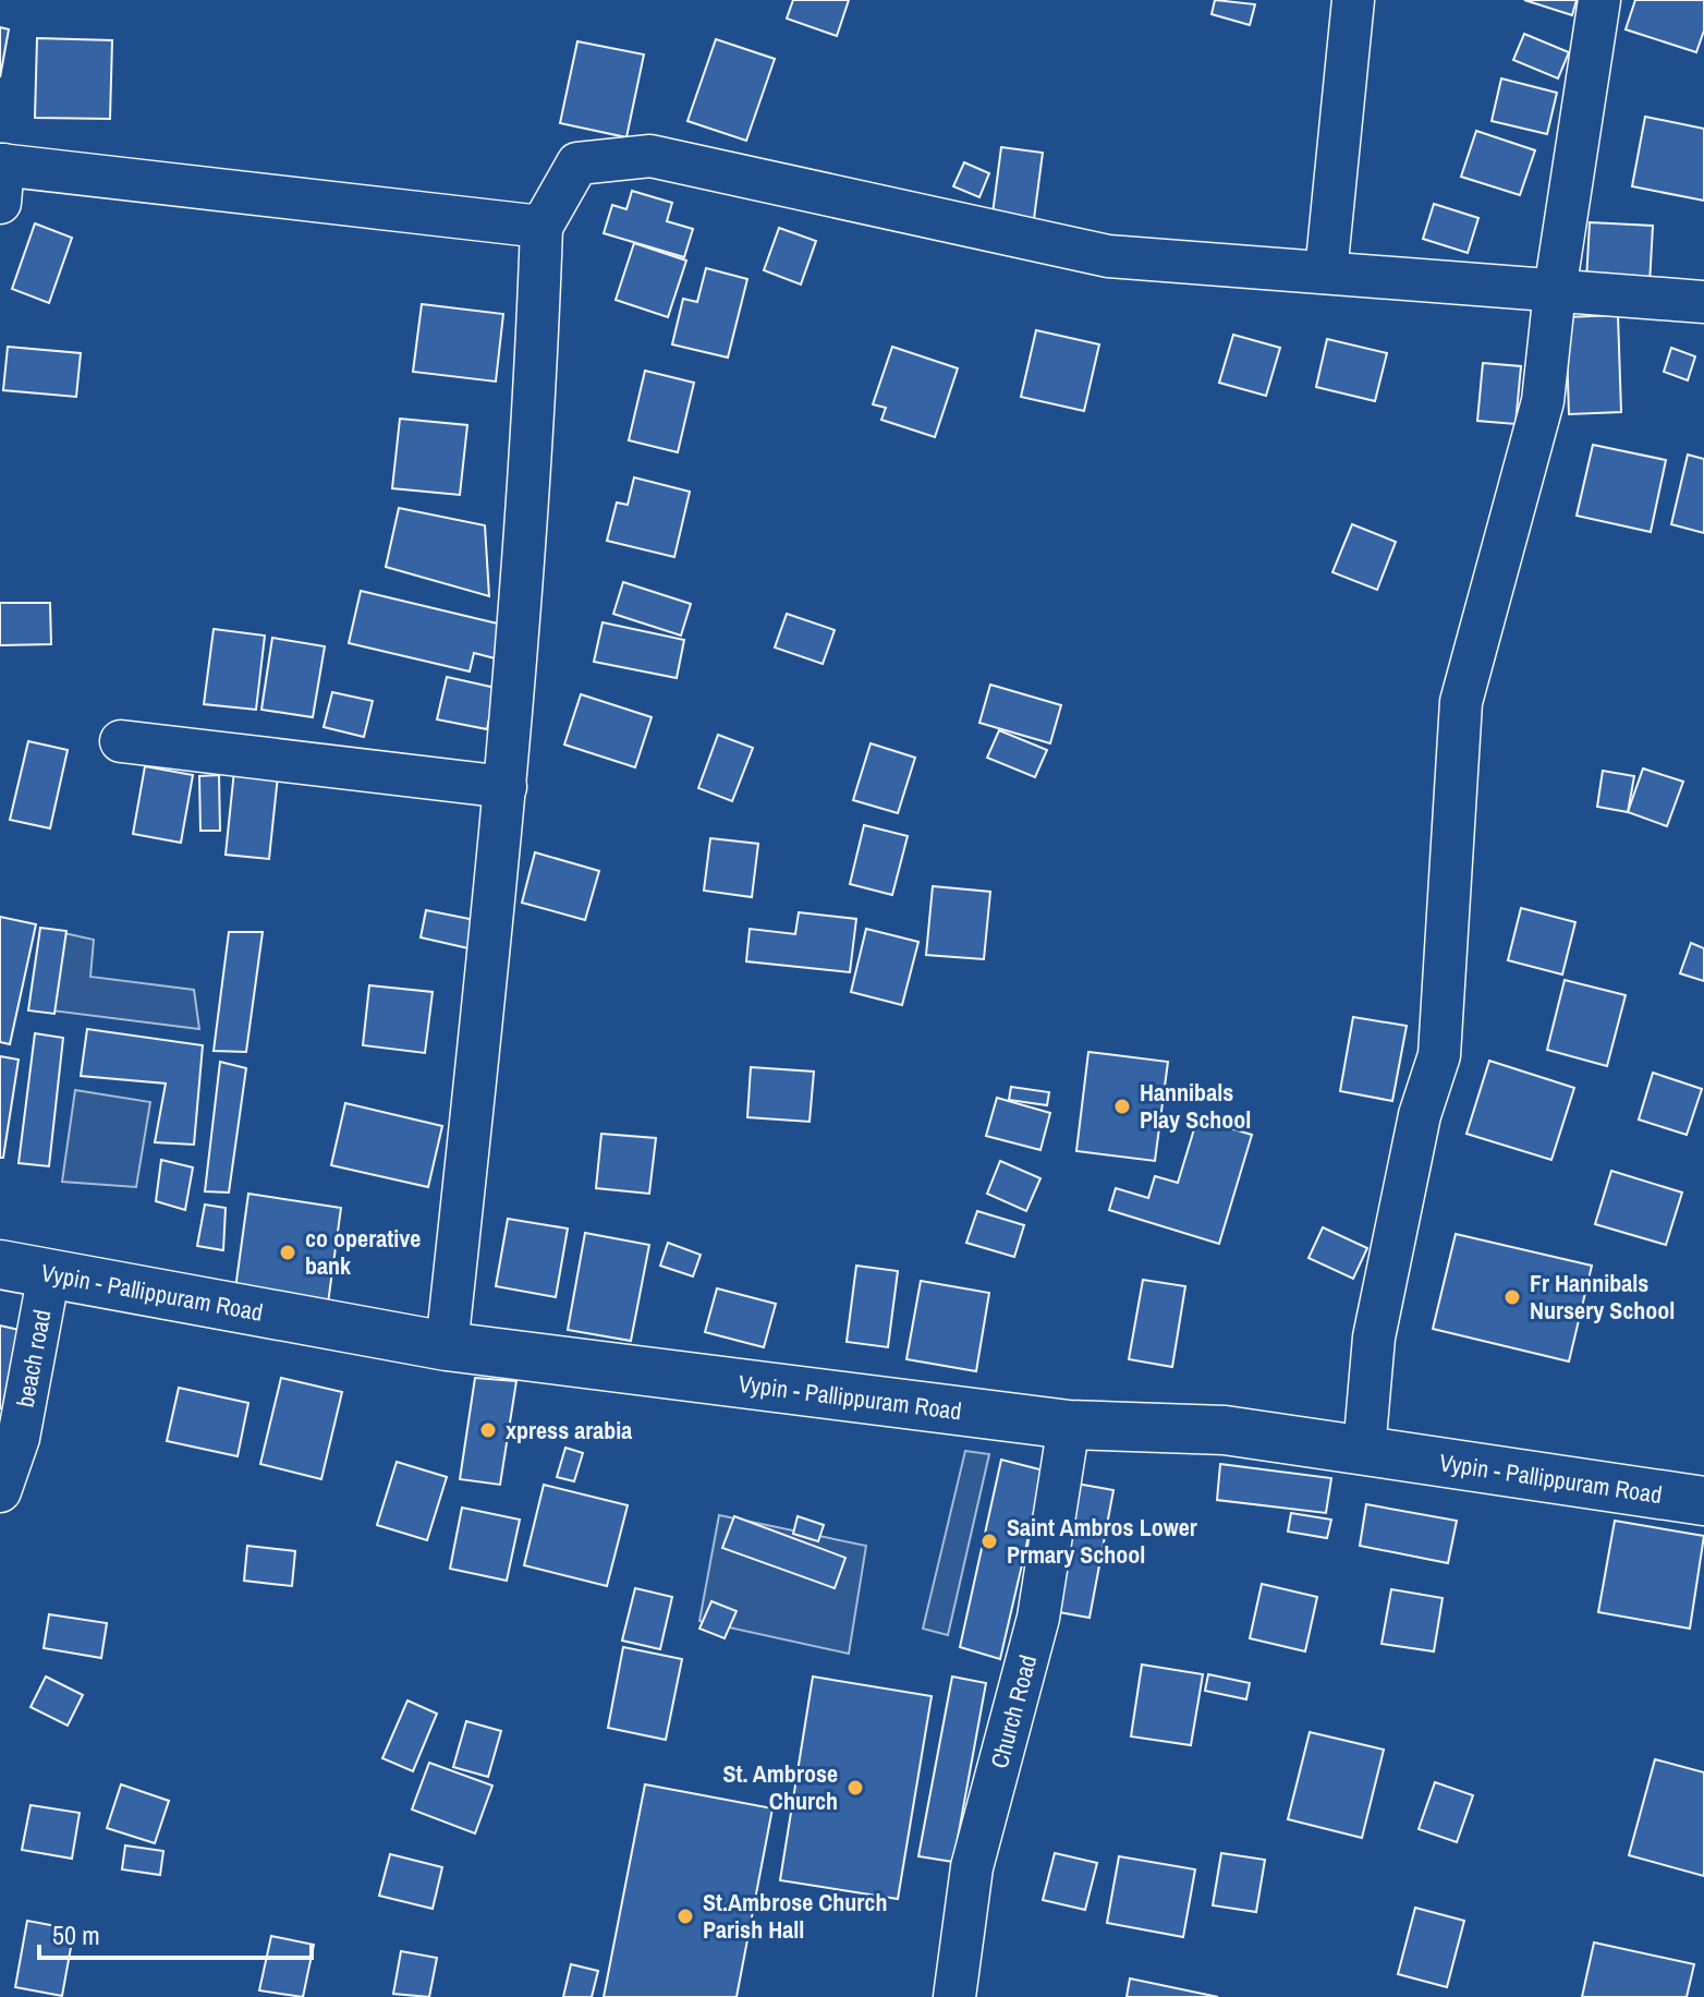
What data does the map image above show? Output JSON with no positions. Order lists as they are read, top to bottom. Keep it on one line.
{"streets":{"main road":["Vypin - Pallippuram Road"],"street":["beach road","Church Road"]},"crossings":[["Vypin - Pallippuram Road","beach road"],["Vypin - Pallippuram Road","Church Road"]],"places":["Hannibals Play School","co operative bank","Fr Hannibals Nursery School","xpress arabia","Saint Ambros Lower Prmary School","St. Ambrose Church","St.Ambrose Church Parish Hall"],"scale_bar":"50 m"}
